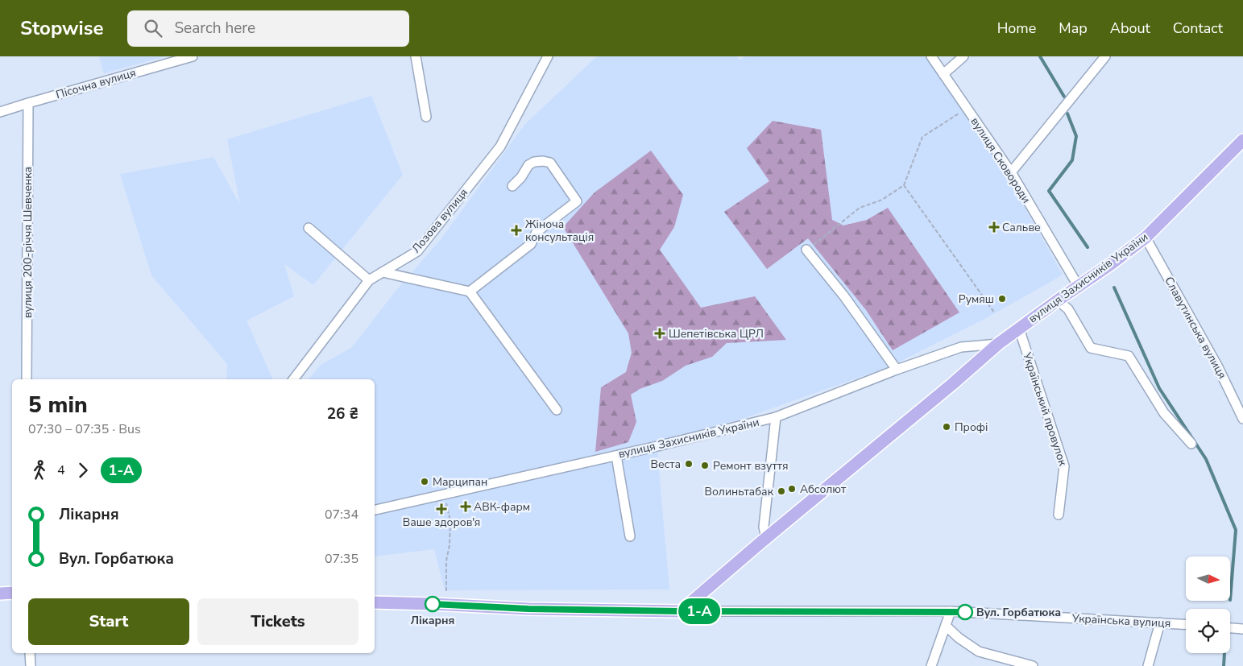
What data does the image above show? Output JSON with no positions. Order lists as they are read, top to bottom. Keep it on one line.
{"streets":{"main road":["вулиця Захисників України","Українська вулиця"],"street":["Пісочна вулиця","вулиця Сковороди","Лозова вулиця","вулиця 200-річчя Шевченка","Славутинська вулиця","Український провулок"]},"crossings":[["Пісочна вулиця","вулиця 200-річчя Шевченка"],["вулиця Сковороди","вулиця Захисників України"],["вулиця Захисників України","Славутинська вулиця"],["вулиця Захисників України","Український провулок"],["вулиця Захисників України","Українська вулиця"]],"places":{"health":["Сальве","Жіноча консультація","Шепетівська ЦРЛ","АВК-фарм","Ваше здоров'я"],"other":["Румяш","Профі","Веста","Ремонт взуття","Марципан","Абсолют","Волиньтабак","Лікарня","Вул. Горбатюка"]},"lines":["bus line 1-А"],"north":"right","page":{"header":"Stopwise","search":"Search here","nav":["Home","Map","About","Contact"],"on_map":"1-А","heading":["5 min","07:30 – 07:35 · Bus","26 ₴"],"legs":["4","1-А"],"list":[{"name":"Лікарня","value":"07:34"},{"name":"Вул. Горбатюка","value":"07:35"}],"buttons":["Start","Tickets"]}}
